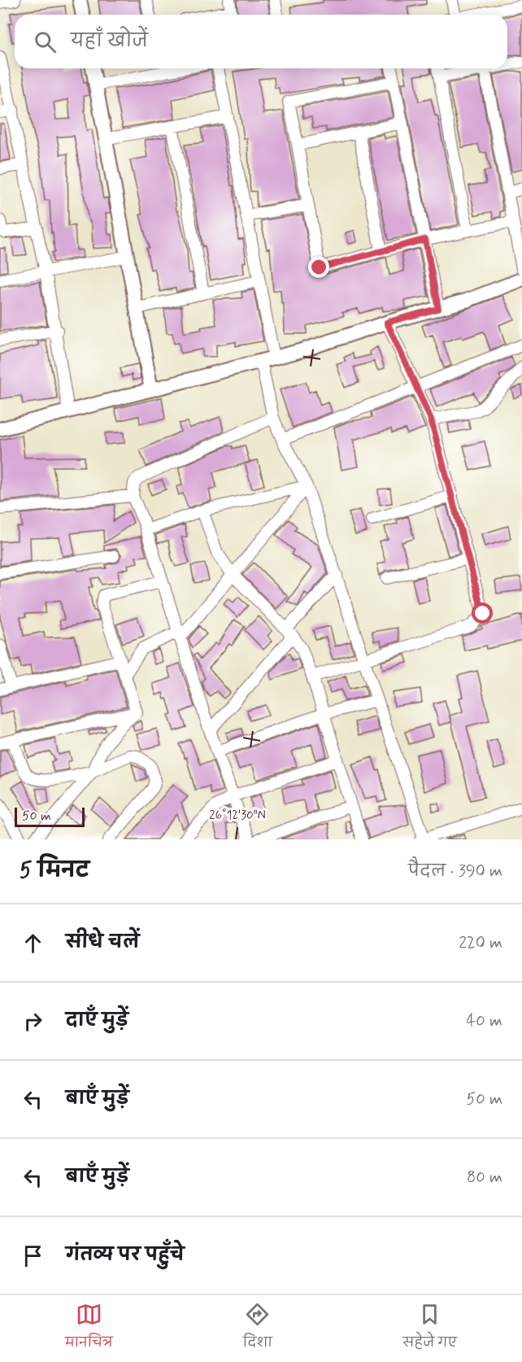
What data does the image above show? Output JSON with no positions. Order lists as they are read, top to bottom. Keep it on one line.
{"scale_bar":"50 m","page":{"search":"यहाँ खोजें","scale":"50 m","heading":["5 मिनट","पैदल · 390 m"],"list":[["सीधे चलें","220 m"],["दाएँ मुड़ें","40 m"],["बाएँ मुड़ें","50 m"],["बाएँ मुड़ें","80 m"],"गंतव्य पर पहुँचे"],"nav":["मानचित्र","दिशा","सहेजे गए"]},"coordinates":["26°12'30\"N"]}
